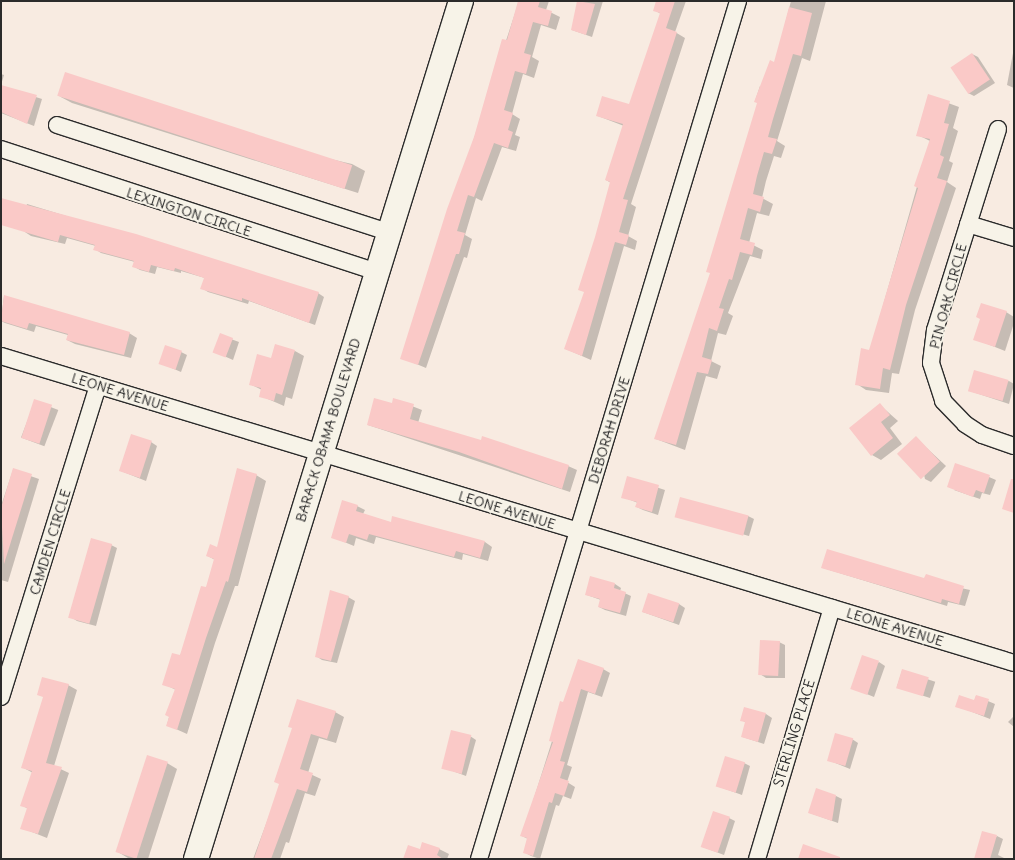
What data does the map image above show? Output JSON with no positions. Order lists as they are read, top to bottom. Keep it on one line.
{"streets":{"main road":["BARACK OBAMA BOULEVARD"],"street":["LEXINGTON CIRCLE","PIN OAK CIRCLE","LEONE AVENUE","DEBORAH DRIVE","CAMDEN CIRCLE","STERLING PLACE"]},"crossings":[["LEXINGTON CIRCLE","BARACK OBAMA BOULEVARD"],["LEONE AVENUE","BARACK OBAMA BOULEVARD"],["LEONE AVENUE","DEBORAH DRIVE"],["LEONE AVENUE","CAMDEN CIRCLE"],["LEONE AVENUE","STERLING PLACE"]]}
